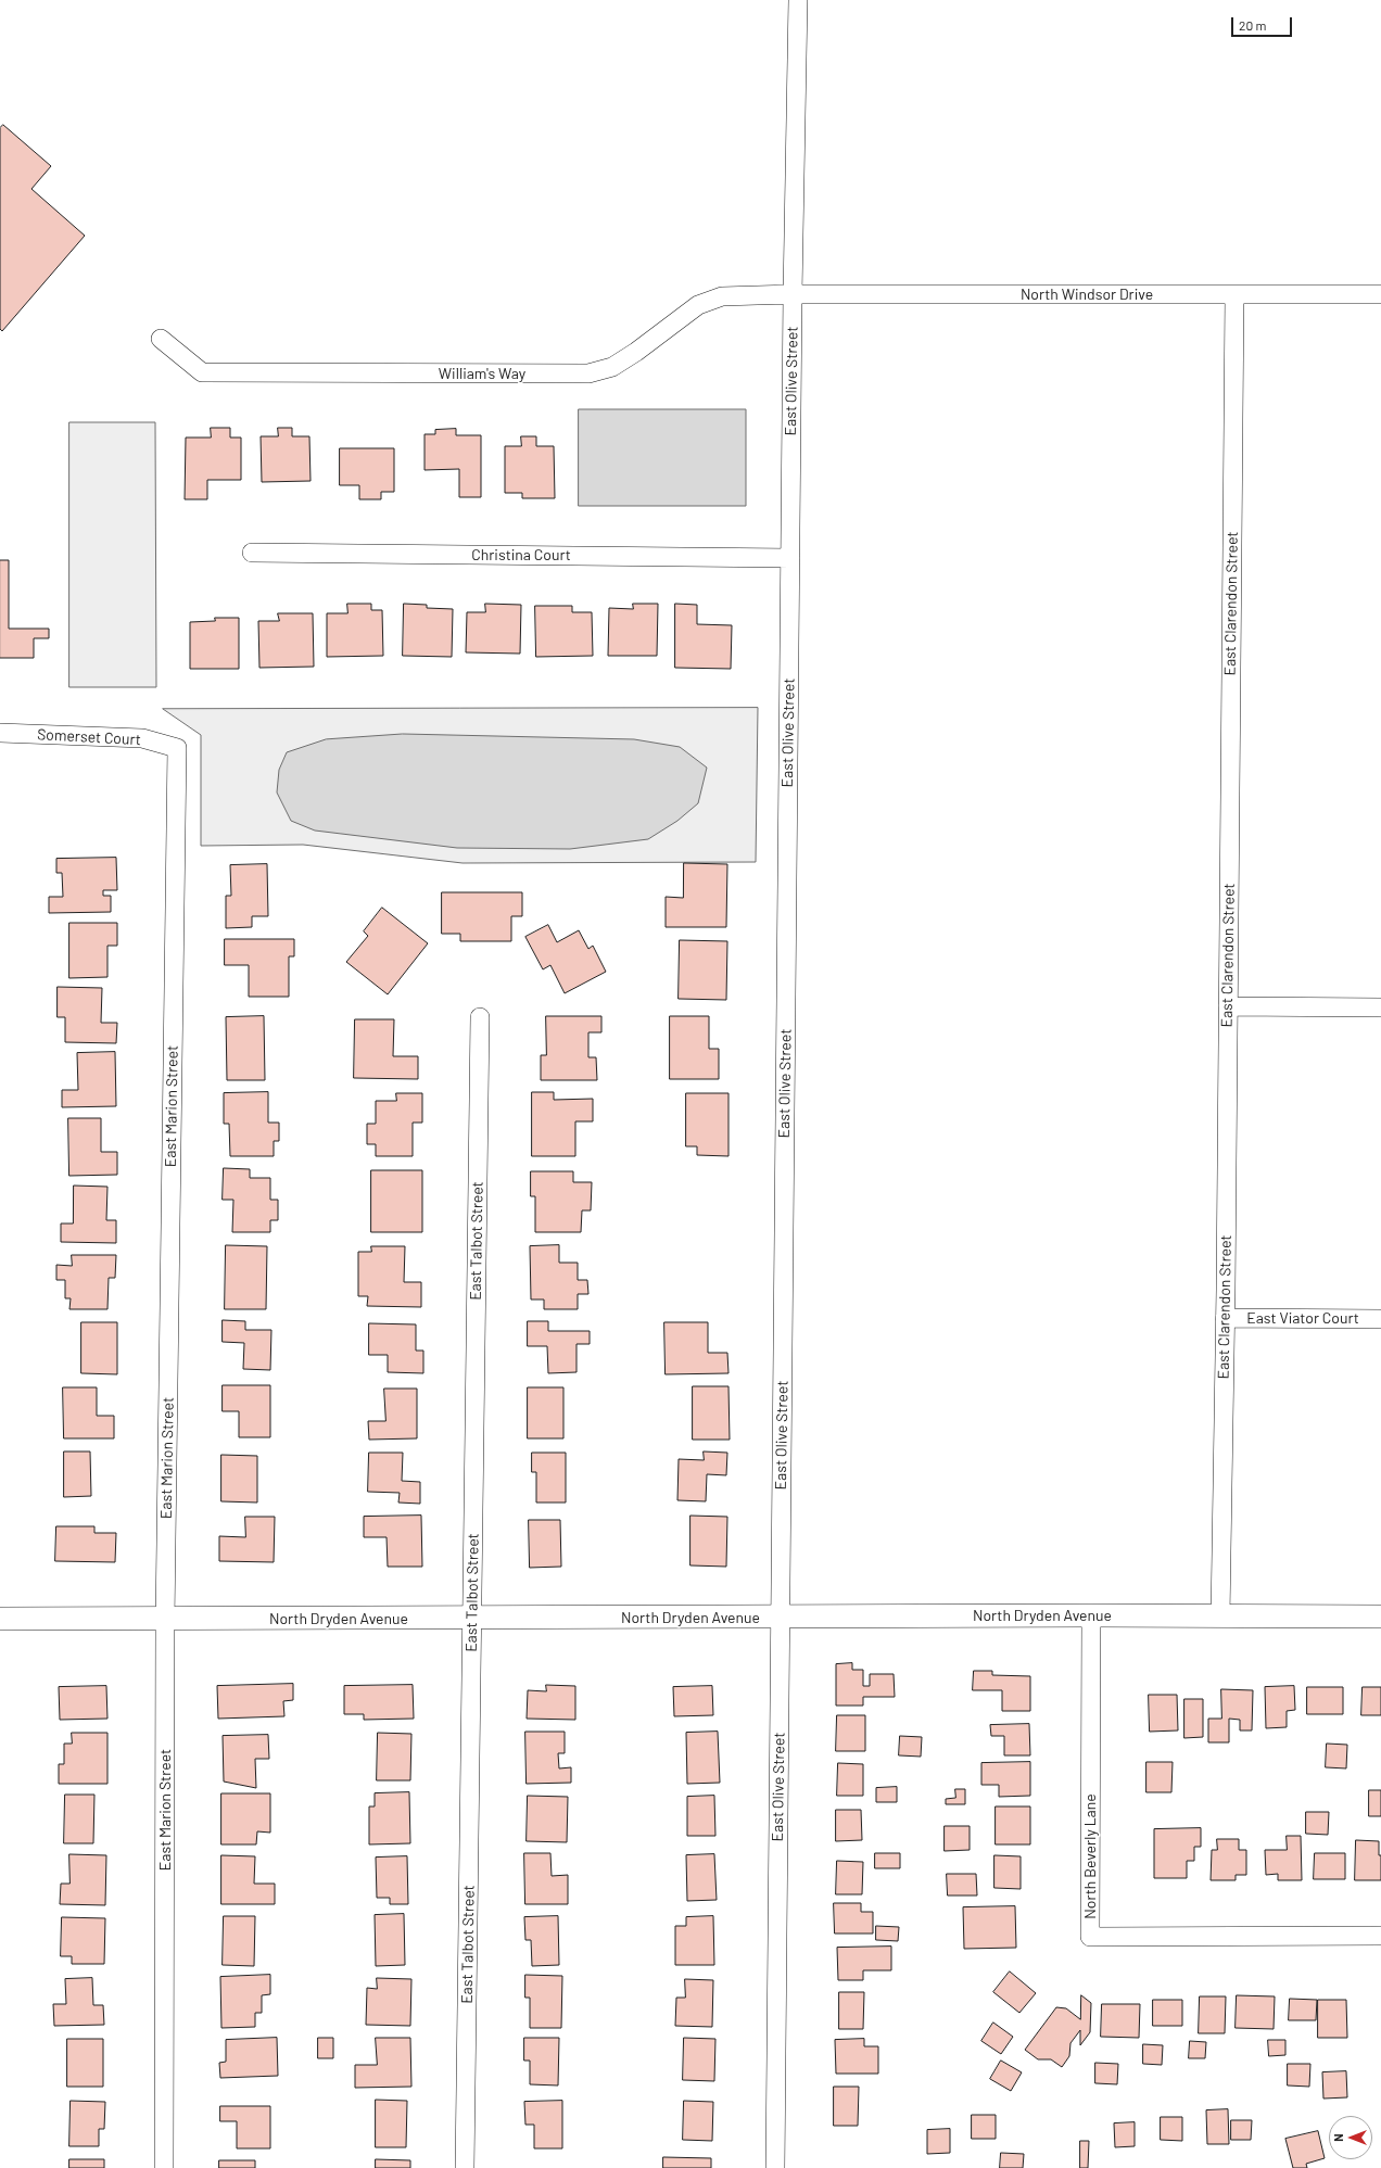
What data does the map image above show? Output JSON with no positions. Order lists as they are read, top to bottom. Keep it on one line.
{"streets":{"street":["North Windsor Drive","William's Way","East Olive Street","Christina Court","East Clarendon Street","Somerset Court","East Marion Street","East Talbot Street","East Viator Court","North Dryden Avenue","North Beverly Lane"]},"crossings":[["North Windsor Drive","William's Way"],["North Windsor Drive","East Olive Street"],["North Windsor Drive","East Clarendon Street"],["William's Way","East Olive Street"],["East Olive Street","Christina Court"],["East Olive Street","North Dryden Avenue"],["East Clarendon Street","East Viator Court"],["East Clarendon Street","North Dryden Avenue"],["Somerset Court","East Marion Street"],["East Marion Street","North Dryden Avenue"],["East Talbot Street","North Dryden Avenue"],["North Dryden Avenue","North Beverly Lane"]],"scale_bar":"20 m","north":"left"}
